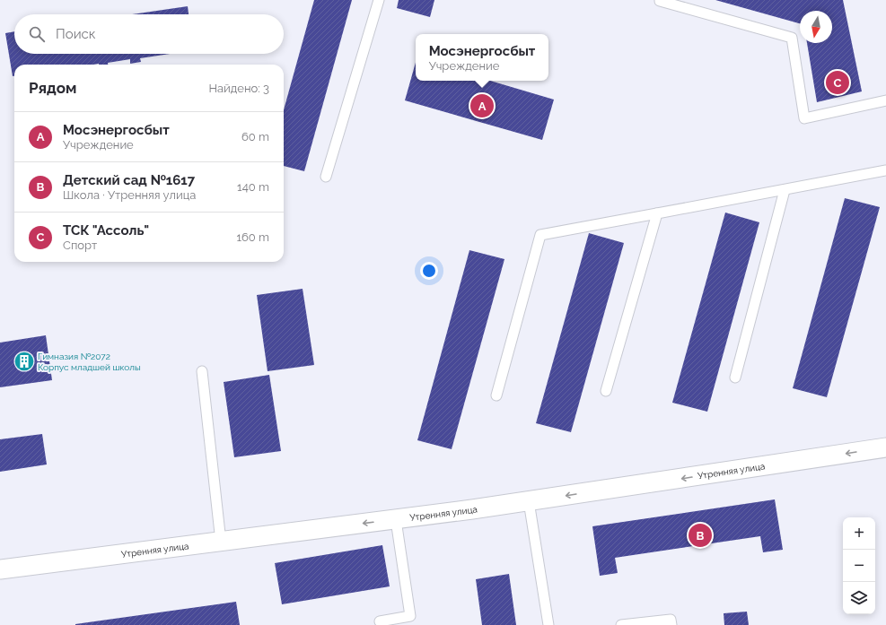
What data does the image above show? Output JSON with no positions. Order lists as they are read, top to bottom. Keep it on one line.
{"streets":{"street":["Утренняя улица"]},"one_way":["Утренняя улица"],"places":{"building":["Гимназия №2072 Корпус младшей школы"]},"north":"bottom","page":{"search":"Поиск","popup":["Мосэнергосбыт","Учреждение"],"heading":["Рядом","Найдено: 3"],"pins":["C","A","B"],"list":[{"mark":"A","name":"Мосэнергосбыт","note":"Учреждение","value":"60 m"},{"mark":"B","name":"Детский сад №1617","note":"Школа · Утренняя улица","value":"140 m"},{"mark":"C","name":"ТСК \"Ассоль\"","note":"Спорт","value":"160 m"}],"map_buttons":["+","−"]}}
